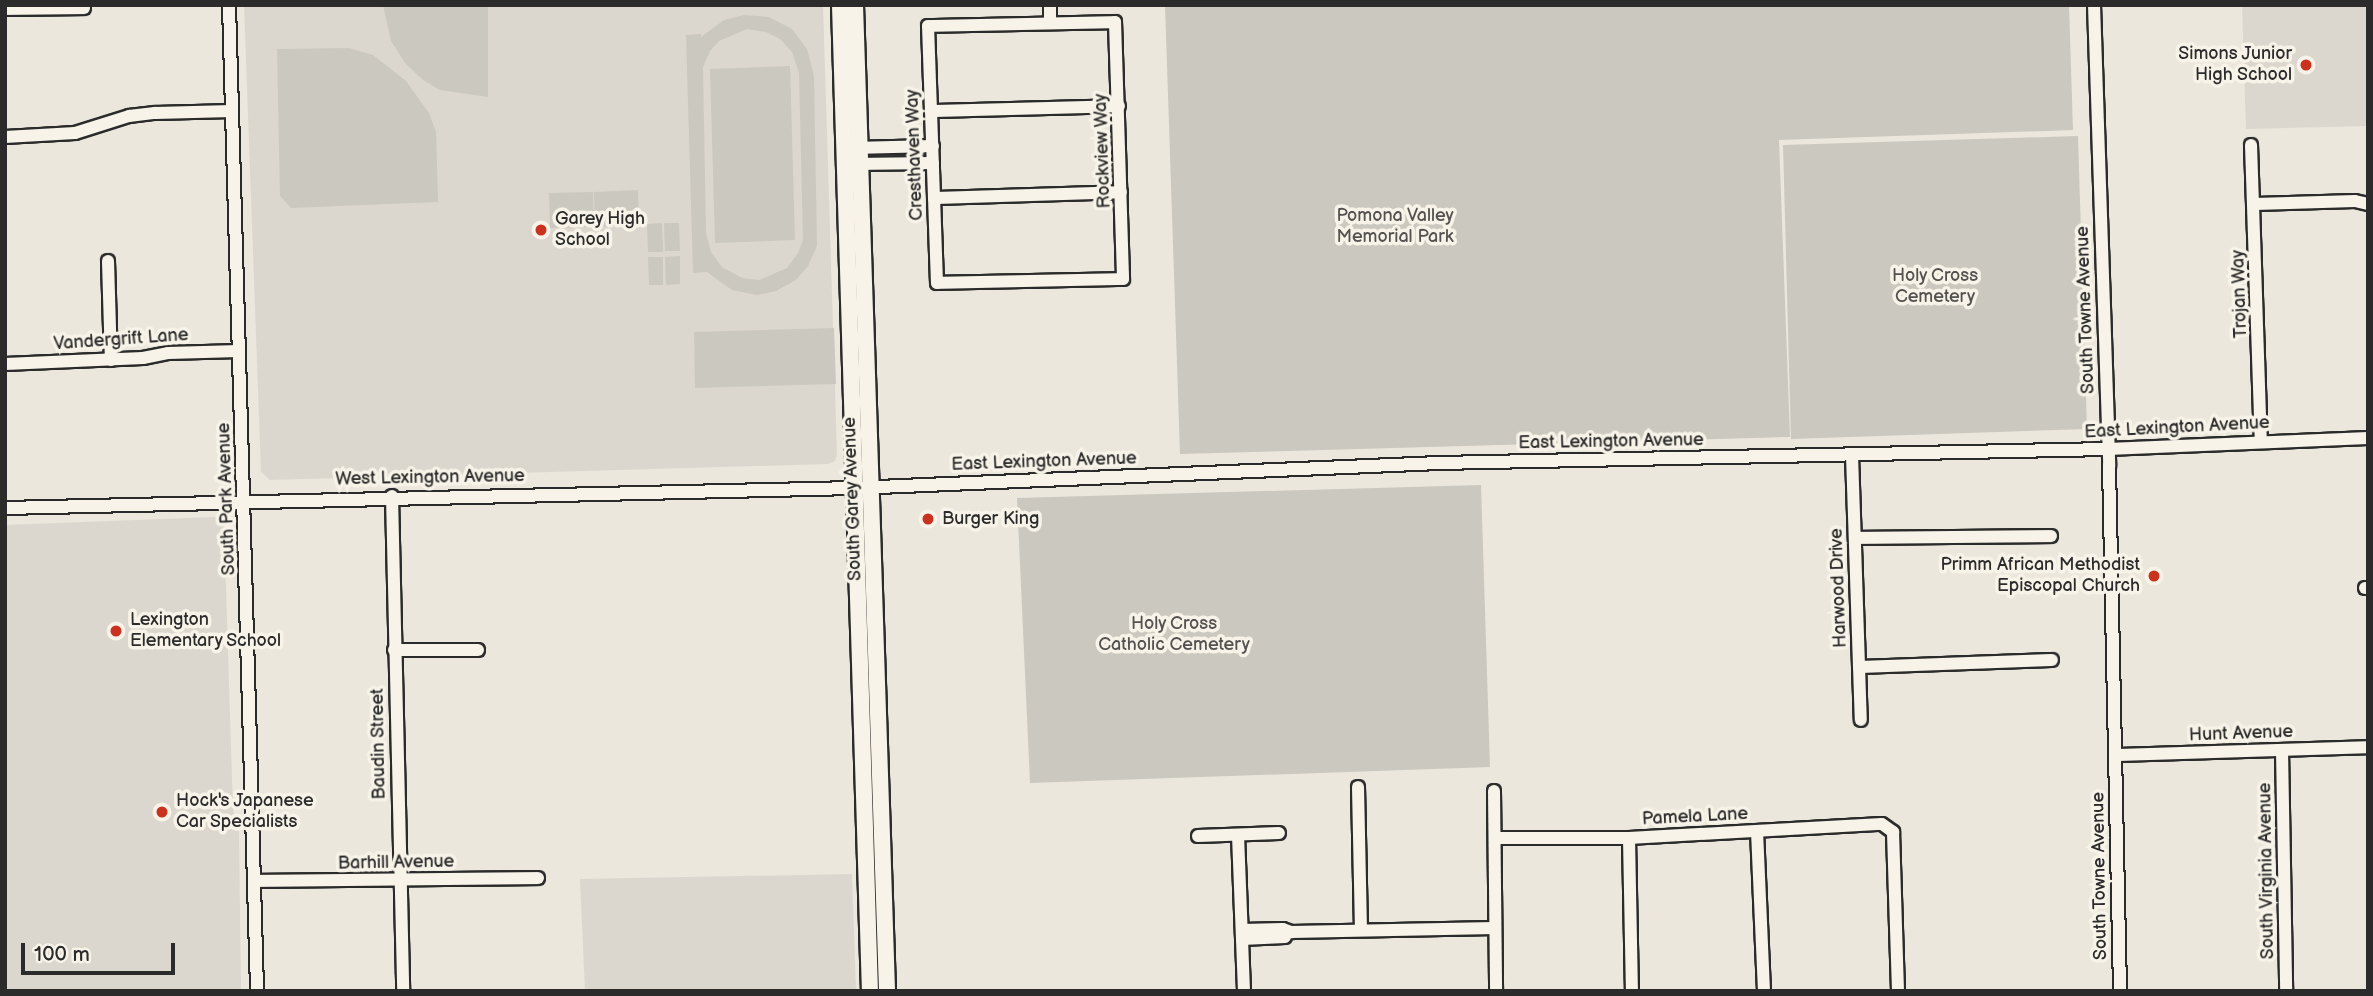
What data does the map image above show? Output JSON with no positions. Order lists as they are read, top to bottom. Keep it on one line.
{"streets":{"main road":["South Garey Avenue"],"street":["Rockview Way","Cresthaven Way","Trojan Way","South Towne Avenue","Vandergrift Lane","East Lexington Avenue","West Lexington Avenue","South Park Avenue","Harwood Drive","Hunt Avenue","Baudin Street","Pamela Lane","Barhill Avenue","South Virginia Avenue"]},"crossings":[["Rockview Way","Cresthaven Way"],["Trojan Way","East Lexington Avenue"],["South Towne Avenue","East Lexington Avenue"],["South Towne Avenue","Hunt Avenue"],["Vandergrift Lane","South Park Avenue"],["East Lexington Avenue","West Lexington Avenue"],["East Lexington Avenue","South Garey Avenue"],["East Lexington Avenue","Harwood Drive"],["West Lexington Avenue","South Park Avenue"],["West Lexington Avenue","South Garey Avenue"],["West Lexington Avenue","Baudin Street"],["South Park Avenue","Barhill Avenue"],["Hunt Avenue","South Virginia Avenue"],["Baudin Street","Barhill Avenue"]],"parks":["Pomona Valley Memorial Park","Holy Cross Cemetery","Holy Cross Catholic Cemetery"],"places":["Simons Junior High School","Garey High School","Burger King","Primm African Methodist Episcopal Church","Lexington Elementary School","Hock's Japanese Car Specialists"],"scale_bar":"100 m"}
